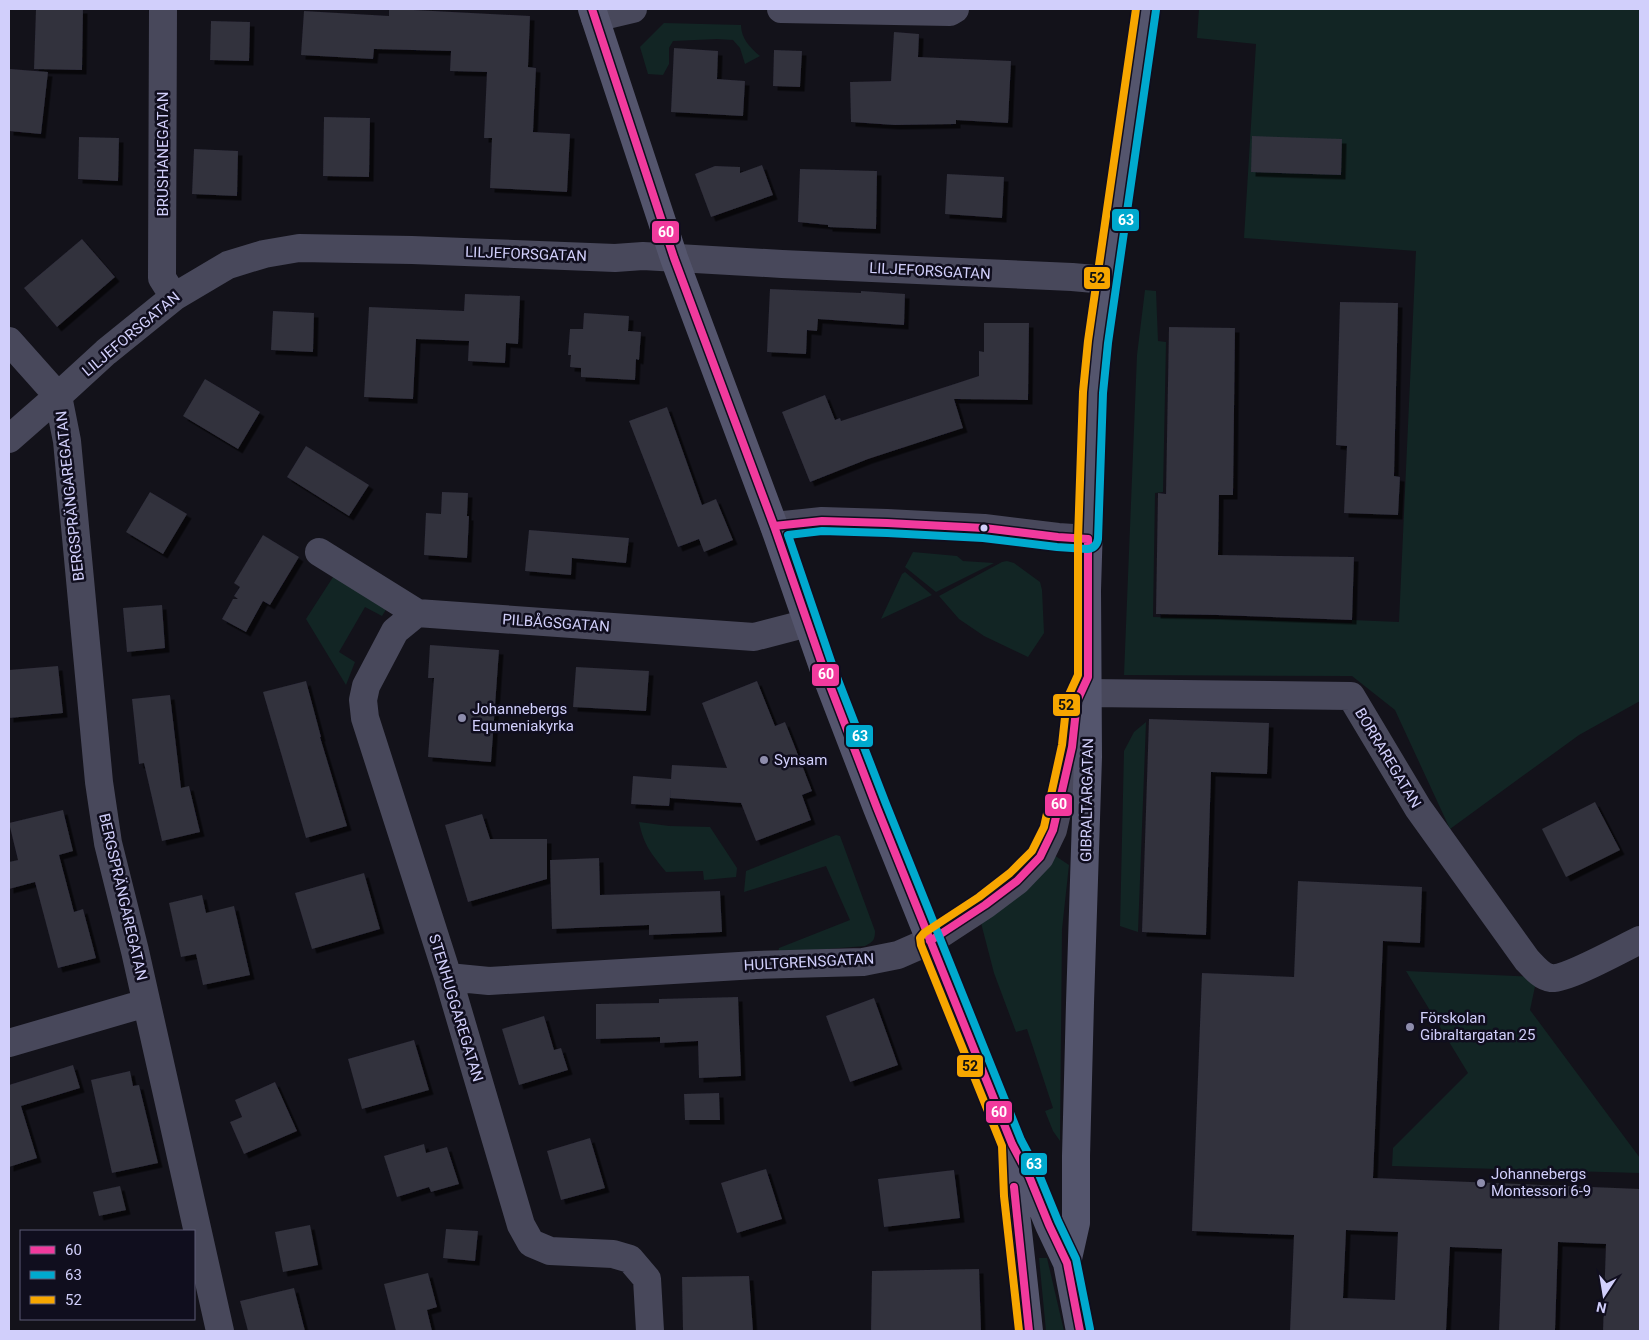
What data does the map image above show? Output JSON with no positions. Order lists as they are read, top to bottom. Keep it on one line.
{"streets":{"street":["BRUSHANEGATAN","LILJEFORSGATAN","BERGSPRÄNGAREGATAN","PILBÅGSGATAN","BORRAREGATAN","GIBRALTARGATAN","HULTGRENSGATAN","STENHUGGAREGATAN"]},"crossings":[["BRUSHANEGATAN","LILJEFORSGATAN"],["LILJEFORSGATAN","BERGSPRÄNGAREGATAN"],["LILJEFORSGATAN","GIBRALTARGATAN"],["PILBÅGSGATAN","STENHUGGAREGATAN"],["BORRAREGATAN","GIBRALTARGATAN"],["BORRAREGATAN","HULTGRENSGATAN"],["GIBRALTARGATAN","HULTGRENSGATAN"],["HULTGRENSGATAN","STENHUGGAREGATAN"]],"places":["Johannebergs Equmeniakyrka","Synsam","Förskolan Gibraltargatan 25","Johannebergs Montessori 6-9"],"lines":["transit line 60","transit line 52","transit line 63"],"legend":["60","63","52"],"north":"bottom"}
